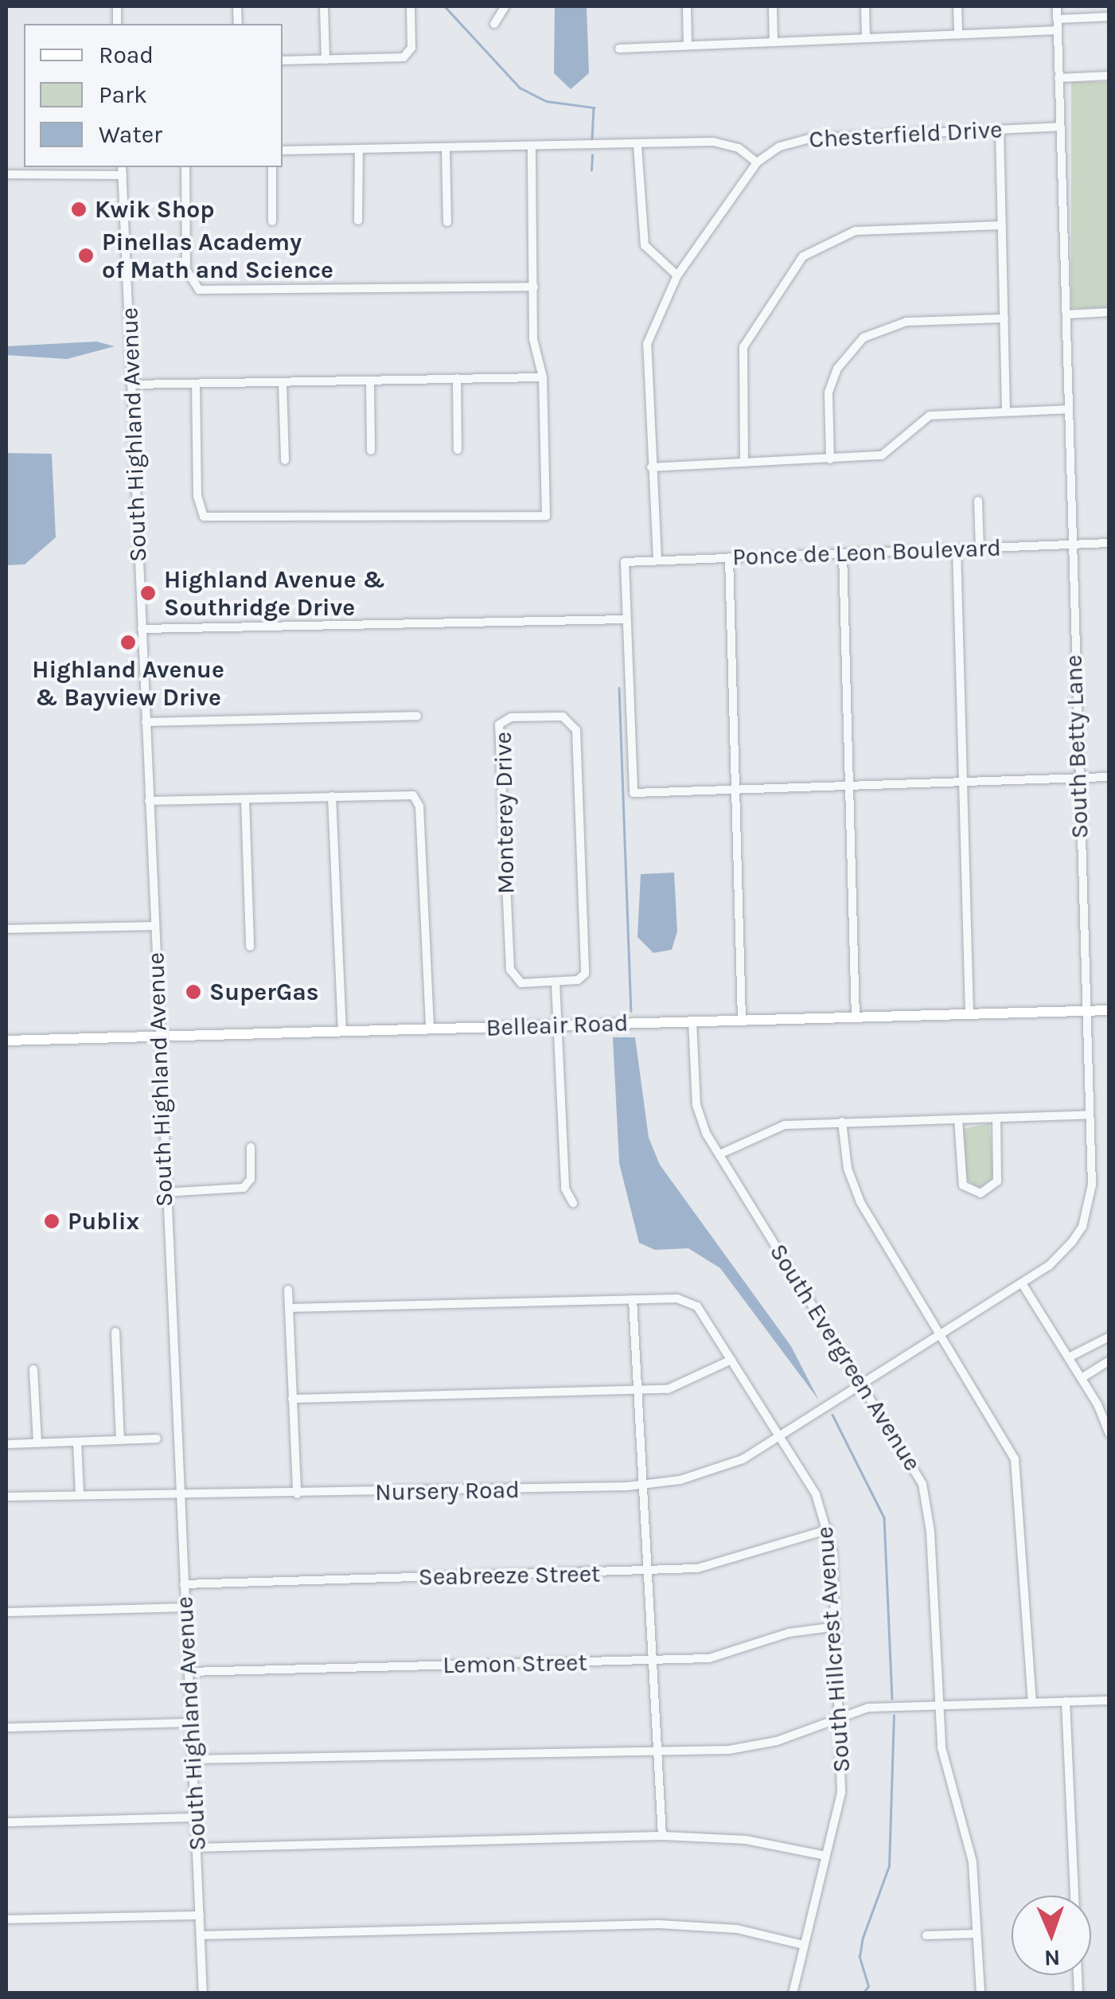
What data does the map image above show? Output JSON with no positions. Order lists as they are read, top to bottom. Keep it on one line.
{"streets":{"main road":["Belleair Road"],"street":["Chesterfield Drive","South Highland Avenue","Ponce de Leon Boulevard","South Betty Lane","Monterey Drive","South Evergreen Avenue","Nursery Road","Seabreeze Street","South Hillcrest Avenue","Lemon Street"]},"crossings":[["Chesterfield Drive","Ponce de Leon Boulevard"],["Chesterfield Drive","South Betty Lane"],["South Highland Avenue","Belleair Road"],["South Highland Avenue","Nursery Road"],["South Highland Avenue","Seabreeze Street"],["South Highland Avenue","Lemon Street"],["Ponce de Leon Boulevard","South Betty Lane"],["South Betty Lane","Belleair Road"],["South Betty Lane","Nursery Road"],["Belleair Road","South Evergreen Avenue"],["South Evergreen Avenue","Nursery Road"],["Nursery Road","South Hillcrest Avenue"],["Seabreeze Street","South Hillcrest Avenue"],["South Hillcrest Avenue","Lemon Street"]],"places":["Kwik Shop","Pinellas Academy of Math and Science","Highland Avenue & Southridge Drive","Highland Avenue & Bayview Drive","SuperGas","Publix"],"legend":["Road","Park","Water"],"north":"bottom"}
